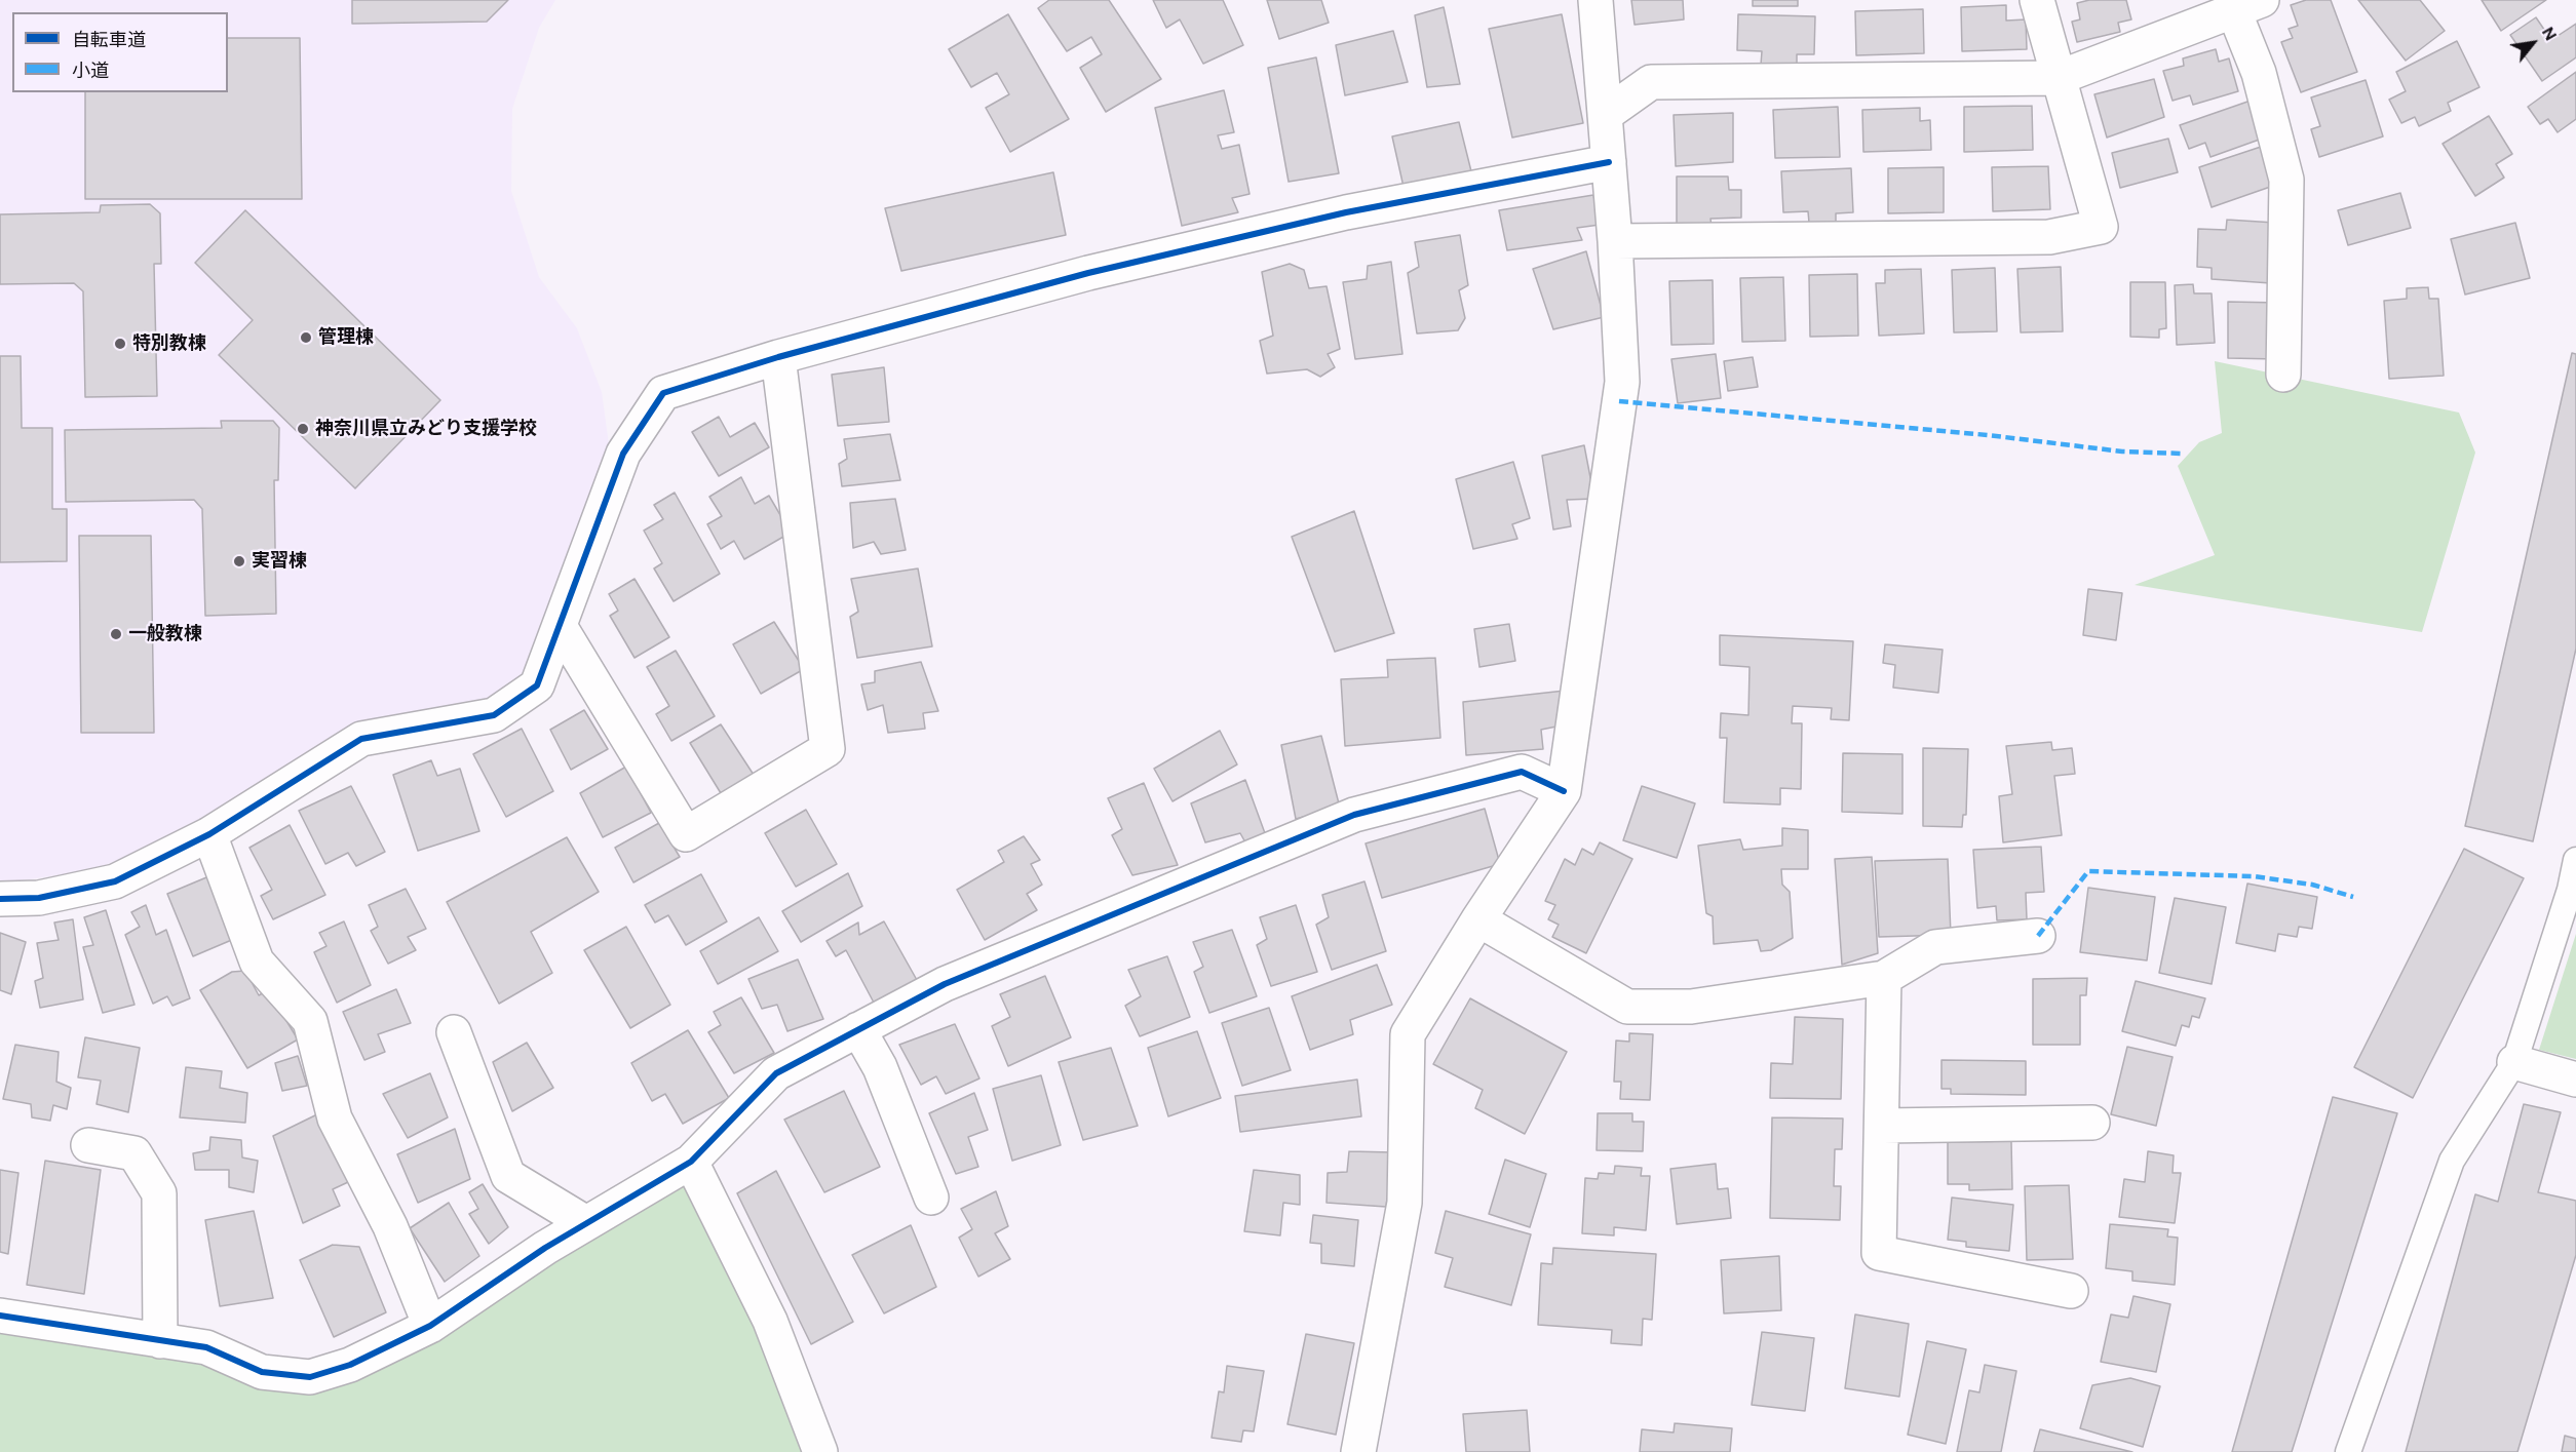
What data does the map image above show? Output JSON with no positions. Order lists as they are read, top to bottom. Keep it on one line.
{"places":["管理棟","特別教棟","神奈川県立みどり支援学校","実習棟","一般教棟"],"legend":["自転車道","小道"],"north":"top right"}
